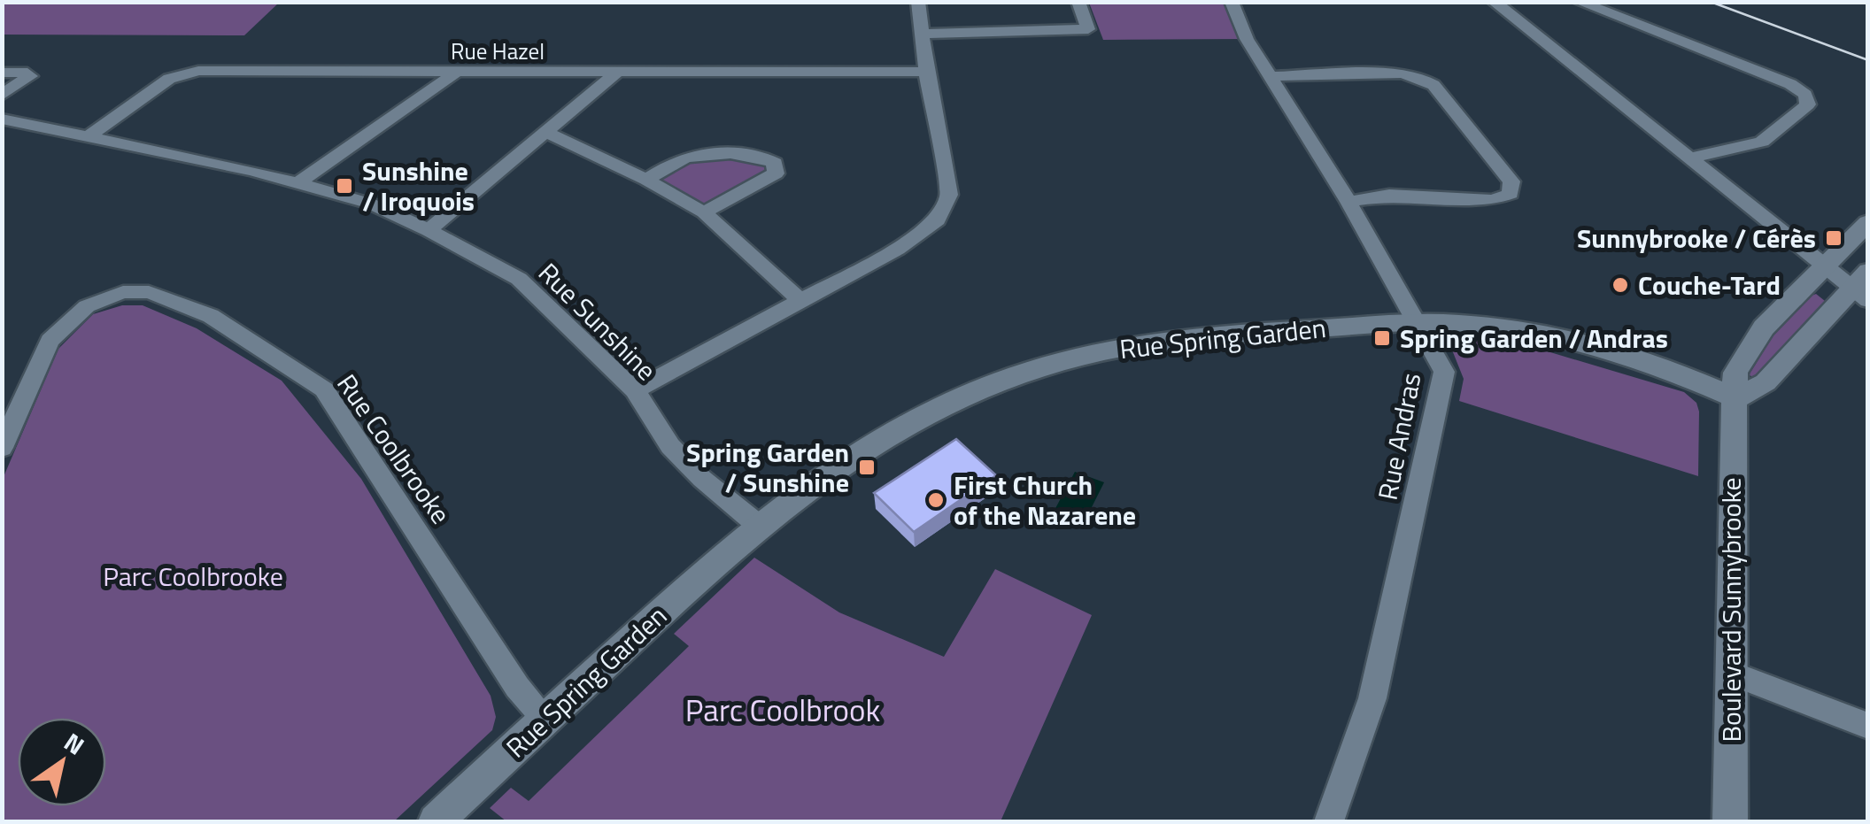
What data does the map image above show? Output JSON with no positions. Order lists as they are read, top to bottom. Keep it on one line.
{"streets":{"street":["Rue Hazel","Rue Sunshine","Rue Spring Garden","Rue Andras","Rue Coolbrooke","Boulevard Sunnybrooke"]},"crossings":[["Rue Hazel","Rue Sunshine"],["Rue Sunshine","Rue Spring Garden"],["Rue Spring Garden","Rue Andras"],["Rue Spring Garden","Rue Coolbrooke"],["Rue Spring Garden","Boulevard Sunnybrooke"]],"parks":["Parc Coolbrooke","Parc Coolbrook"],"places":{"transit":["Sunshine / Iroquois","Sunnybrooke / Cérès","Spring Garden / Andras","Spring Garden / Sunshine"],"other":["Couche-Tard","First Church of the Nazarene"]},"north":"top right"}
